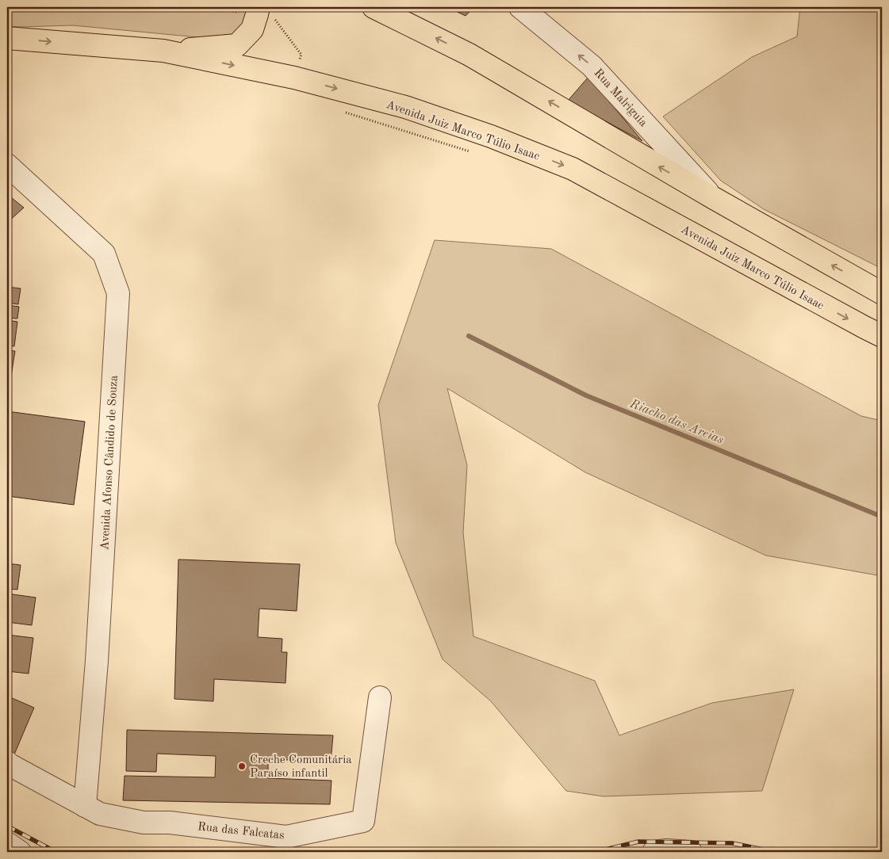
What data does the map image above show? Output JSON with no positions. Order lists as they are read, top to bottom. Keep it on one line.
{"streets":{"main road":["Avenida Juiz Marco Túlio Isaac"],"street":["Rua Malriguia","Avenida Afonso Cândido de Souza","Rua das Falcatas"]},"crossings":[["Avenida Afonso Cândido de Souza","Rua das Falcatas"]],"one_way":["Rua Malriguia"],"water":["Riacho das Areias"],"places":["Creche Comunitária Paraíso infantil"]}
